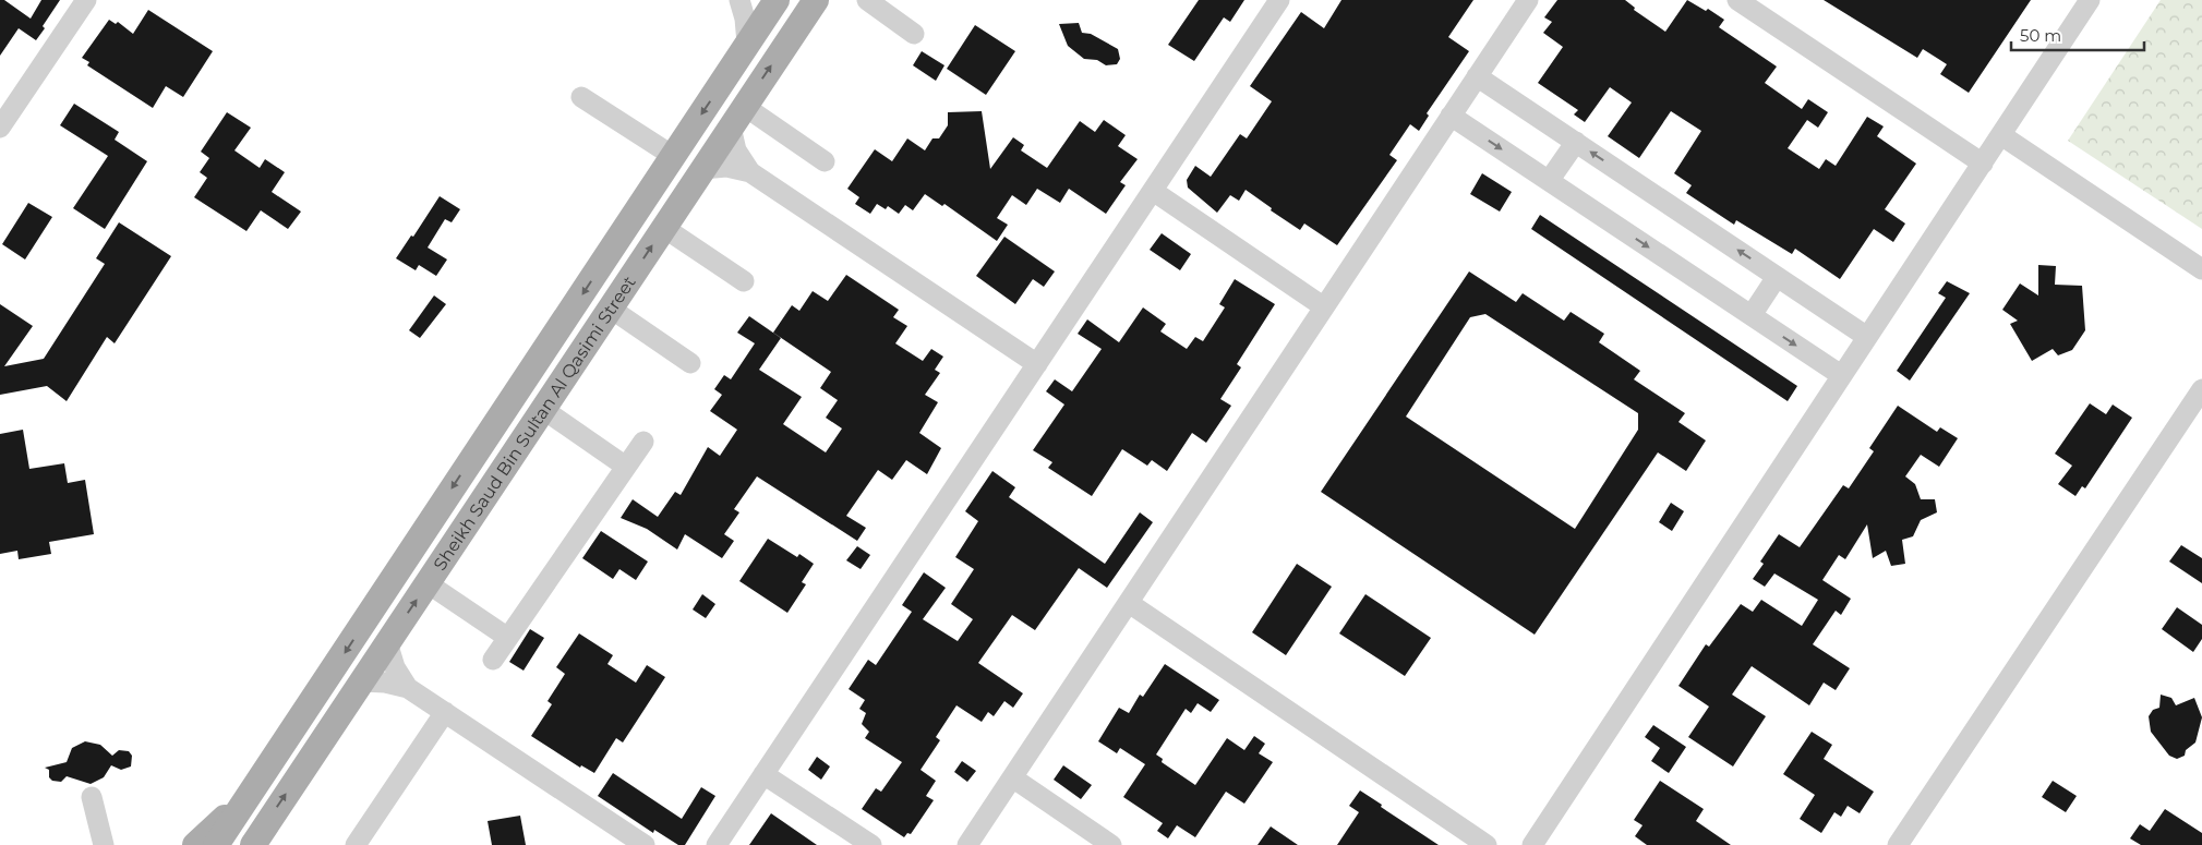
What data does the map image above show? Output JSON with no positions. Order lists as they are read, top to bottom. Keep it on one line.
{"streets":{"main road":["Sheikh Saud Bin Sultan Al Qasimi Street"]},"scale_bar":"50 m"}
